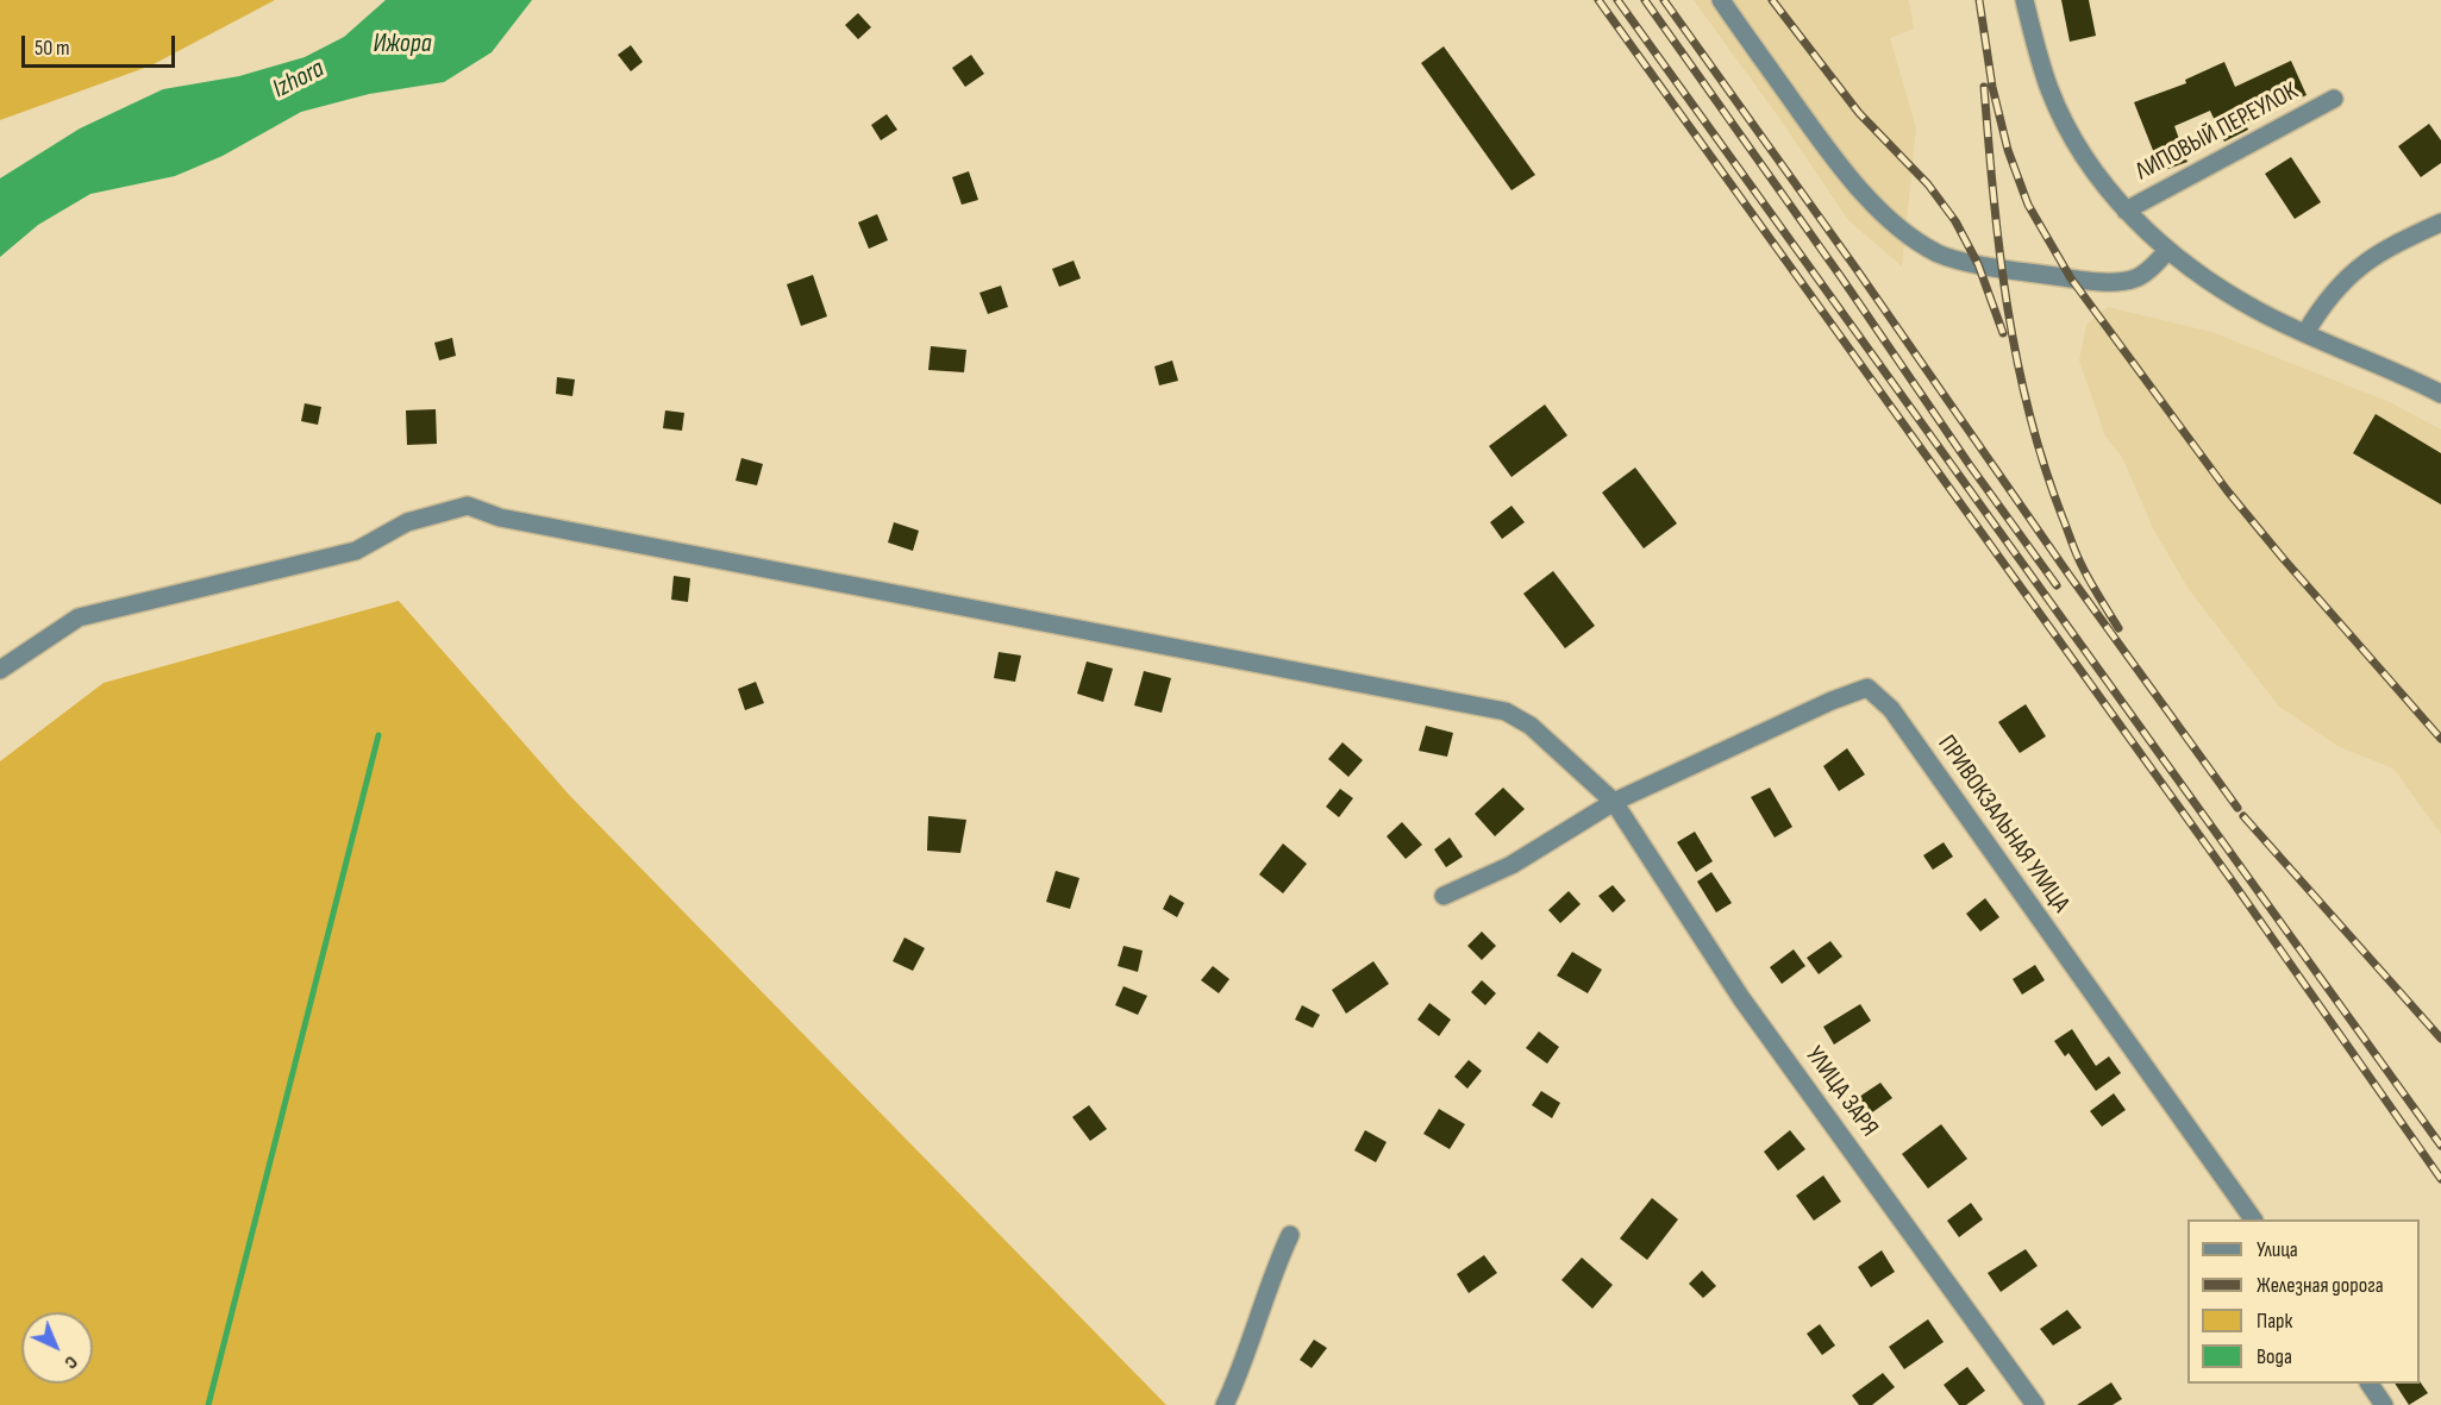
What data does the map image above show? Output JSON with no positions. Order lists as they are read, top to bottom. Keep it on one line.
{"streets":{"street":["ЛИПОВЫЙ ПЕРЕУЛОК","ПРИВОКЗАЛЬНАЯ УЛИЦА","УЛИЦА ЗАРЯ"]},"crossings":[["ПРИВОКЗАЛЬНАЯ УЛИЦА","УЛИЦА ЗАРЯ"]],"water":["Ижора","Izhora"],"legend":["Улица","Железная дорога","Парк","Вода"],"scale_bar":"50 m","north":"bottom right"}
